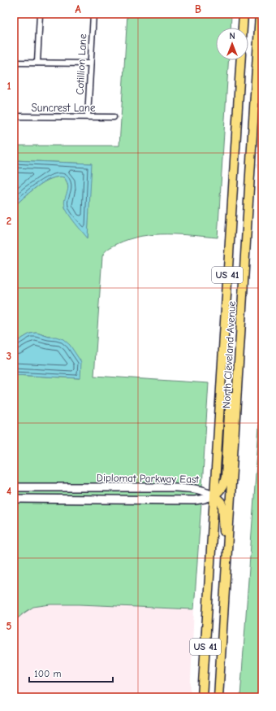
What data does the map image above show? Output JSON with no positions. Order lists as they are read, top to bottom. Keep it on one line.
{"streets":{"main road":["US 41","North Cleveland Avenue","Diplomat Parkway East"],"street":["Cotillion Lane","Suncrest Lane"]},"crossings":[["Cotillion Lane","Suncrest Lane"],["North Cleveland Avenue","Diplomat Parkway East"]],"scale_bar":"100 m","north":"top","grid":{"columns":["A","B"],"rows":["1","2","3","4","5"]}}
